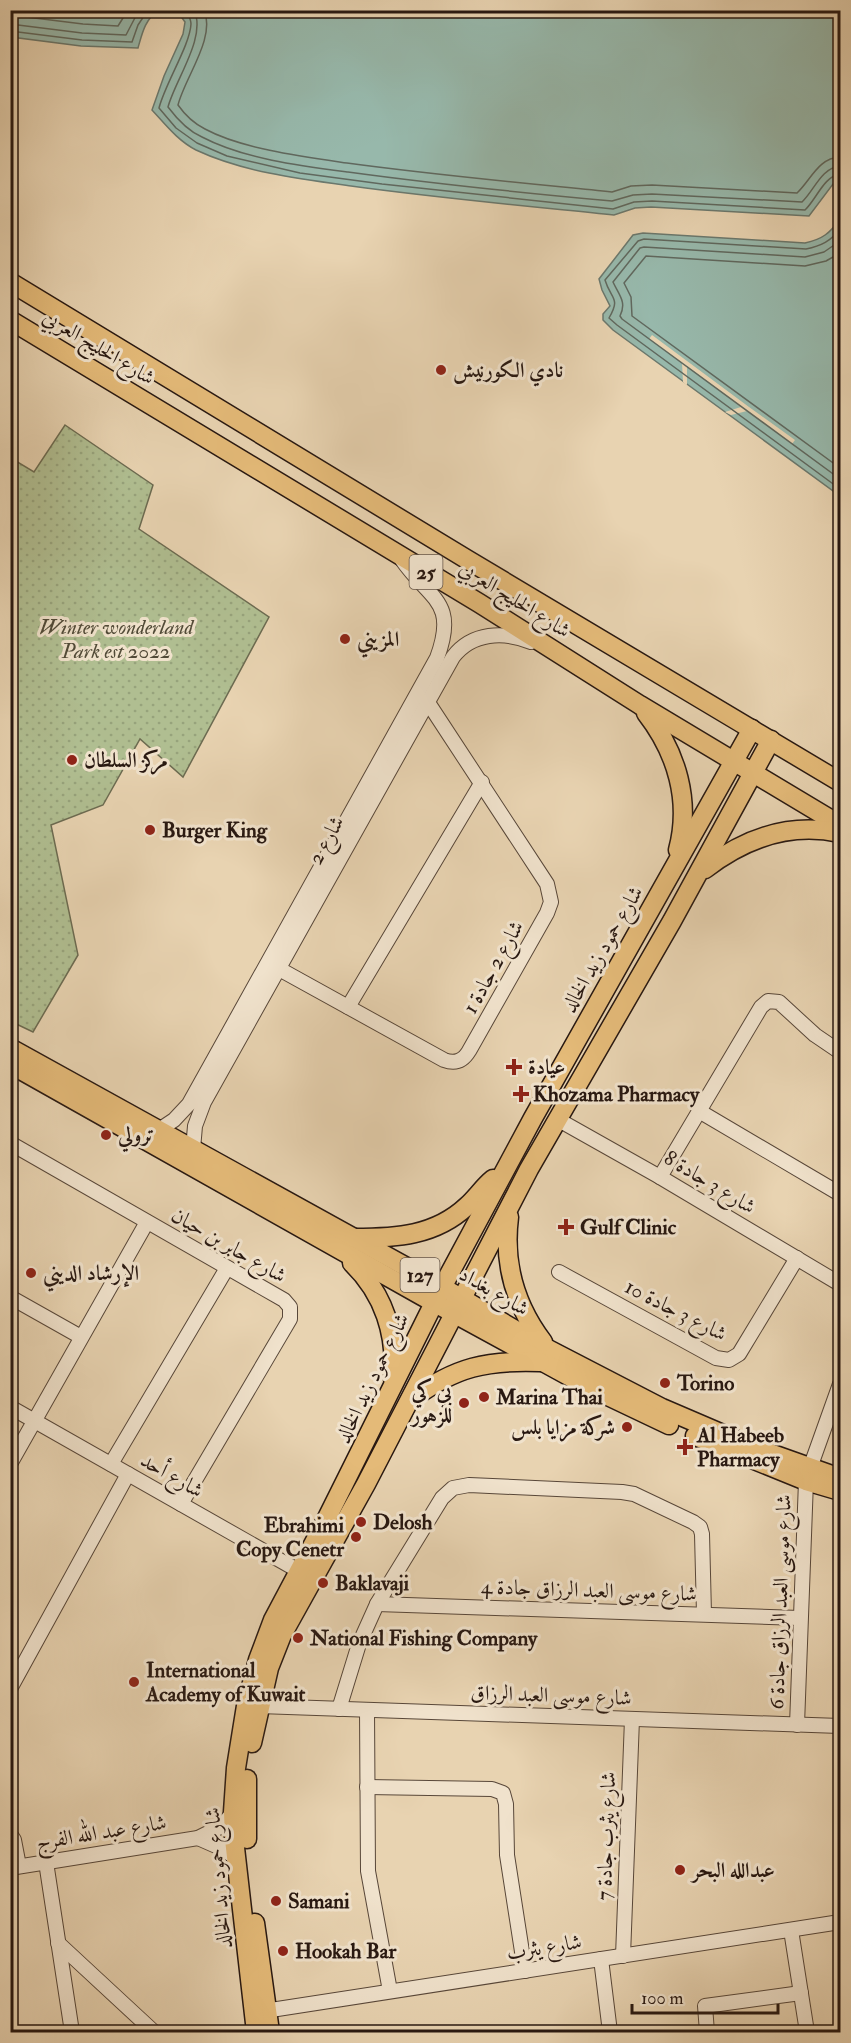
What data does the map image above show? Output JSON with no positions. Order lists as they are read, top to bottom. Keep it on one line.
{"streets":{"main road":["شارع الخليج العربي","25","شارع حمود زيد الخالد","127","شارع بغداد"],"street":["شارع 2","شارع 2 جادة 1","شارع 3 جادة 8","شارع جابر بن حيان","شارع 3 جادة 10","شارع أحد","شارع موسى العبد الرزاق جادة 4","شارع موسى العبد الرزاق جادة 6","شارع موسى العبد الرزاق","شارع عبد الله الفرج","شارع يثرب جادة 7","شارع يثرب"]},"crossings":[["شارع الخليج العربي","شارع 2"],["شارع الخليج العربي","شارع حمود زيد الخالد"],["شارع 2","شارع 2 جادة 1"],["شارع 2","شارع بغداد"],["شارع حمود زيد الخالد","شارع 3 جادة 8"],["شارع حمود زيد الخالد","شارع بغداد"],["شارع حمود زيد الخالد","شارع أحد"],["شارع حمود زيد الخالد","شارع موسى العبد الرزاق"],["شارع حمود زيد الخالد","شارع عبد الله الفرج"],["شارع حمود زيد الخالد","شارع يثرب"],["شارع 3 جادة 8","شارع 3 جادة 10"],["شارع جابر بن حيان","شارع أحد"],["شارع بغداد","شارع موسى العبد الرزاق جادة 6"],["شارع موسى العبد الرزاق جادة 4","شارع موسى العبد الرزاق جادة 6"],["شارع موسى العبد الرزاق جادة 6","شارع موسى العبد الرزاق"],["شارع موسى العبد الرزاق","شارع يثرب جادة 7"],["شارع يثرب جادة 7","شارع يثرب"]],"parks":["Winter wonderland Park est 2022"],"places":{"other":["نادي الكورنيش","المزيني","مركز السلطان","Burger King","ترولي","الإرشاد الديني","Torino","Marina Thai","بي كي للزهور","شركة مزايا بلس","Delosh","Ebrahimi Copy Cenetr","Baklavaji","National Fishing Company","International Academy of Kuwait","عبدالله البحر","Samani","Hookah Bar"],"health":["عيادة","Khozama Pharmacy","Gulf Clinic","Al Habeeb Pharmacy"]},"scale_bar":"100 m"}
